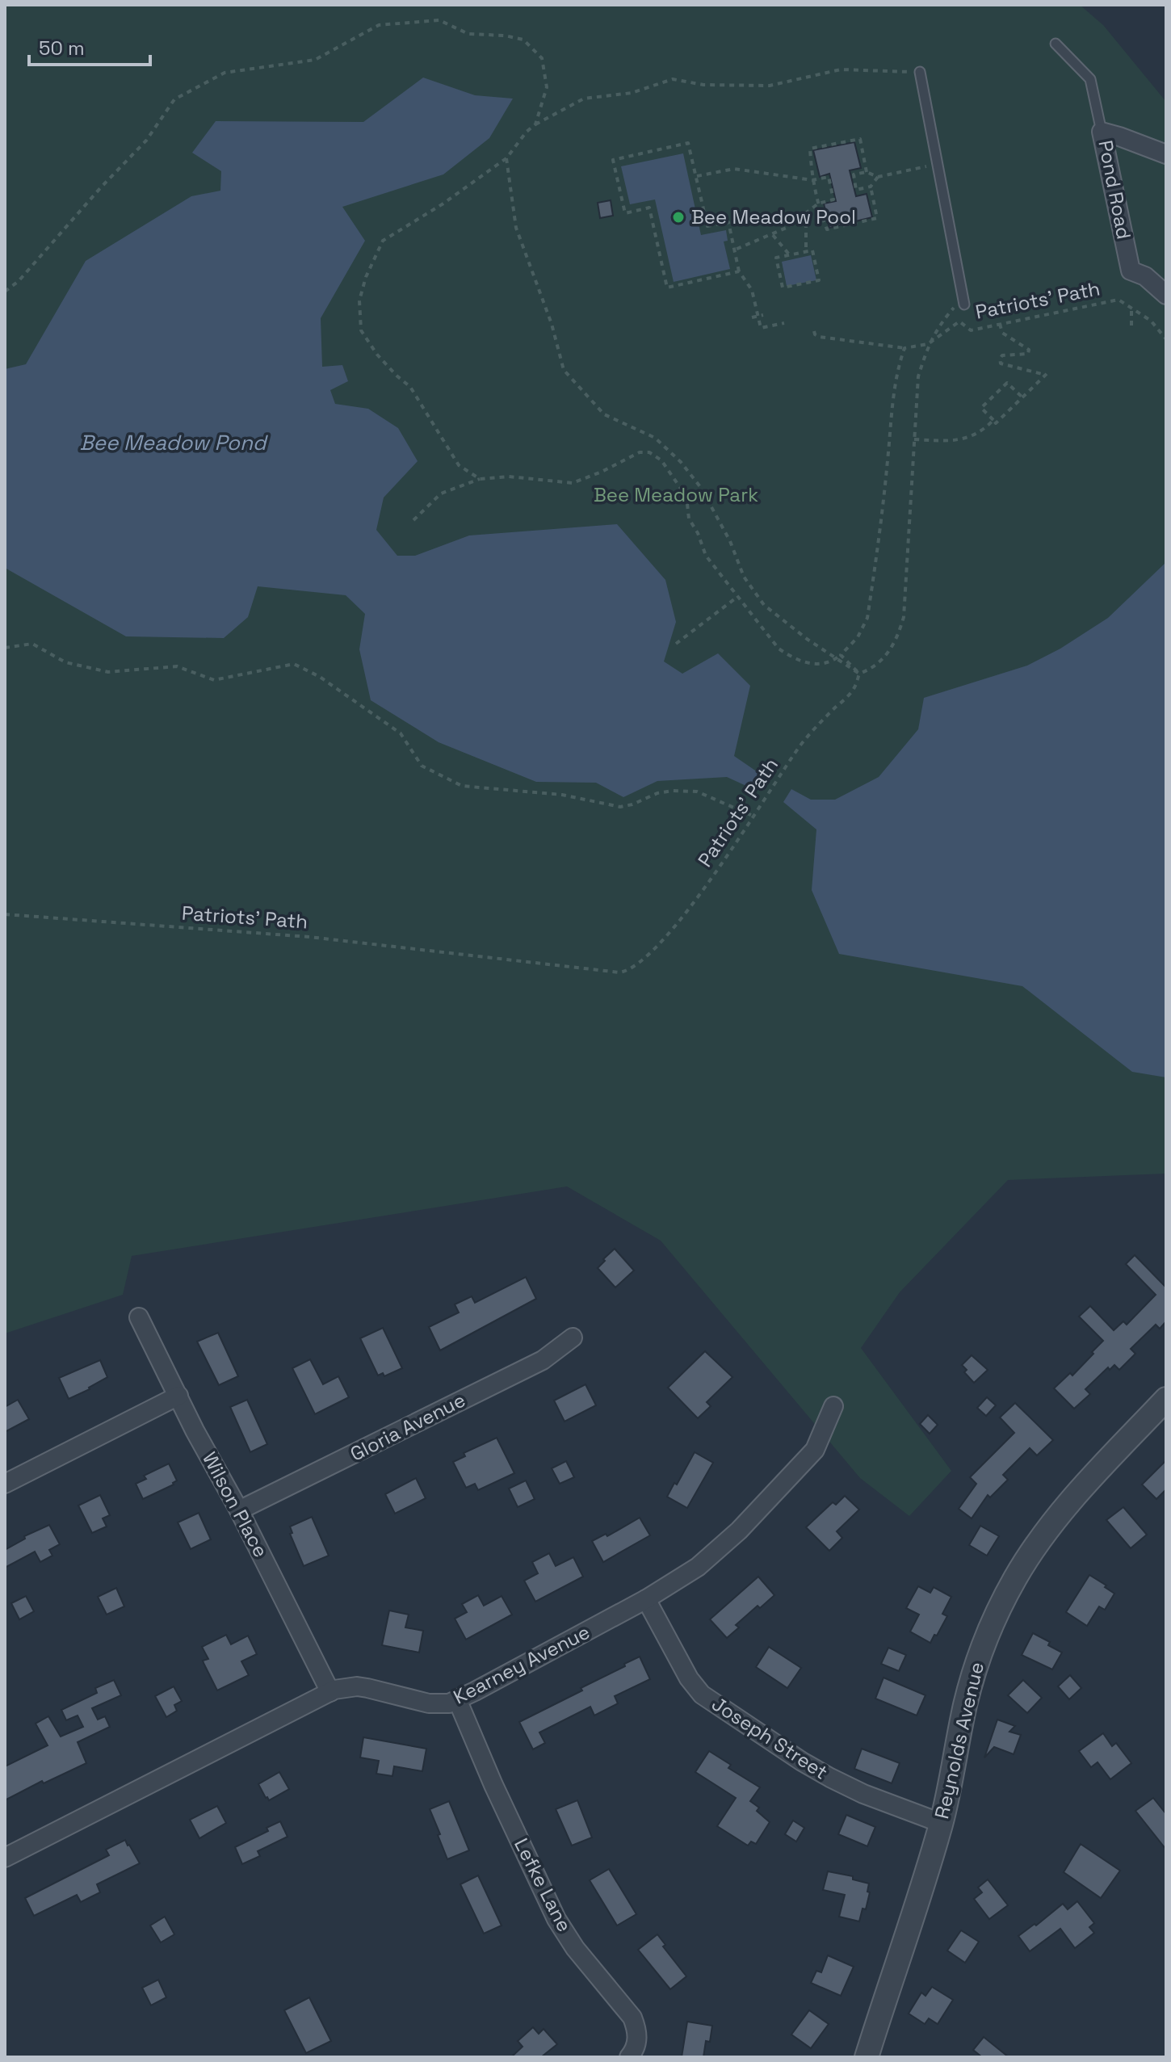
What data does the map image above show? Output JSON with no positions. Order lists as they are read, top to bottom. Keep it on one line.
{"streets":{"street":["Pond Road","Gloria Avenue","Wilson Place","Kearney Avenue","Joseph Street","Reynolds Avenue","Lefke Lane"],"path":["Patriots' Path"]},"crossings":[["Gloria Avenue","Wilson Place"],["Wilson Place","Kearney Avenue"],["Kearney Avenue","Joseph Street"],["Kearney Avenue","Lefke Lane"],["Joseph Street","Reynolds Avenue"]],"water":["Bee Meadow Pond"],"parks":["Bee Meadow Park"],"places":["Bee Meadow Pool"],"scale_bar":"50 m"}
